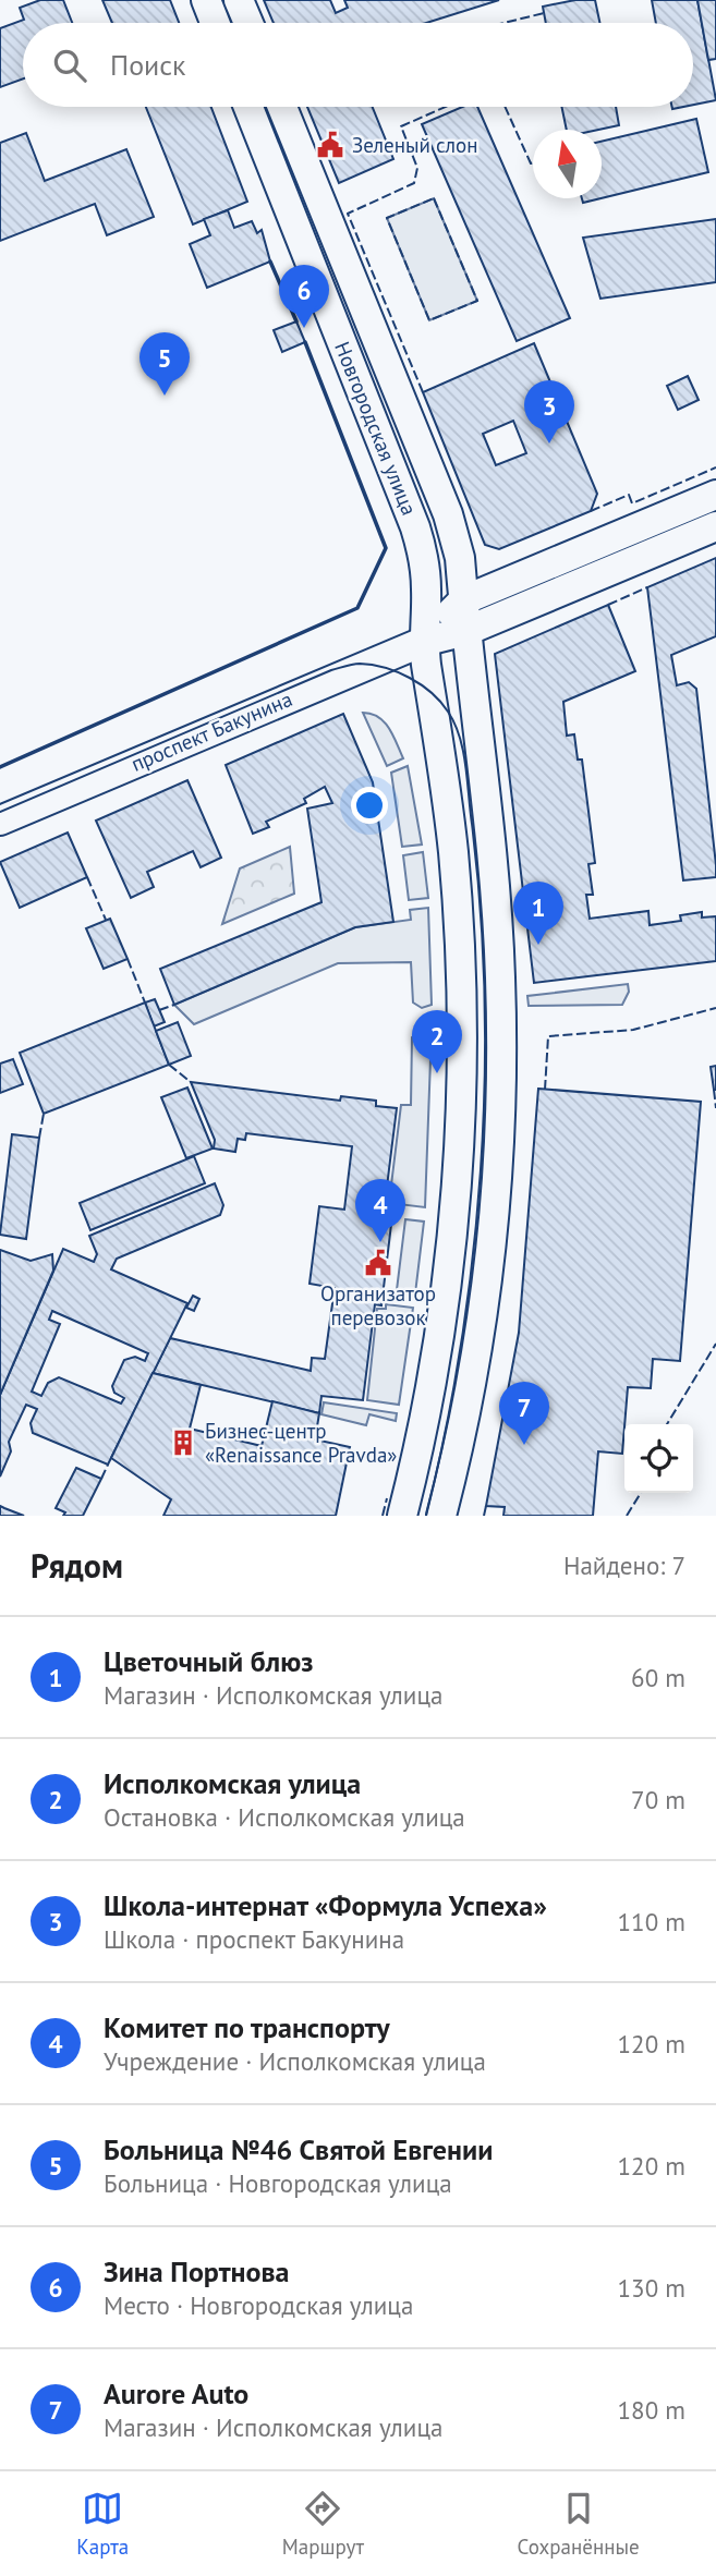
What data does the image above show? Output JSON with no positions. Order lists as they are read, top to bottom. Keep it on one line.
{"streets":{"street":["Новгородская улица","проспект Бакунина"]},"crossings":[["Новгородская улица","проспект Бакунина"]],"places":{"public building":["Зеленый слон","Организатор перевозок"],"building":["Бизнес-центр «Renaissance Pravda»"]},"north":"top","page":{"search":"Поиск","pins":["6","5","3","1","2","4","7"],"heading":["Рядом","Найдено: 7"],"list":[{"mark":"1","name":"Цветочный блюз","note":"Магазин · Исполкомская улица","value":"60 m"},{"mark":"2","name":"Исполкомская улица","note":"Остановка · Исполкомская улица","value":"70 m"},{"mark":"3","name":"Школа-интернат «Формула Успеха»","note":"Школа · проспект Бакунина","value":"110 m"},{"mark":"4","name":"Комитет по транспорту","note":"Учреждение · Исполкомская улица","value":"120 m"},{"mark":"5","name":"Больница №46 Святой Евгении","note":"Больница · Новгородская улица","value":"120 m"},{"mark":"6","name":"Зина Портнова","note":"Место · Новгородская улица","value":"130 m"},{"mark":"7","name":"Aurore Auto","note":"Магазин · Исполкомская улица","value":"180 m"}],"nav":["Карта","Маршрут","Сохранённые"]}}
